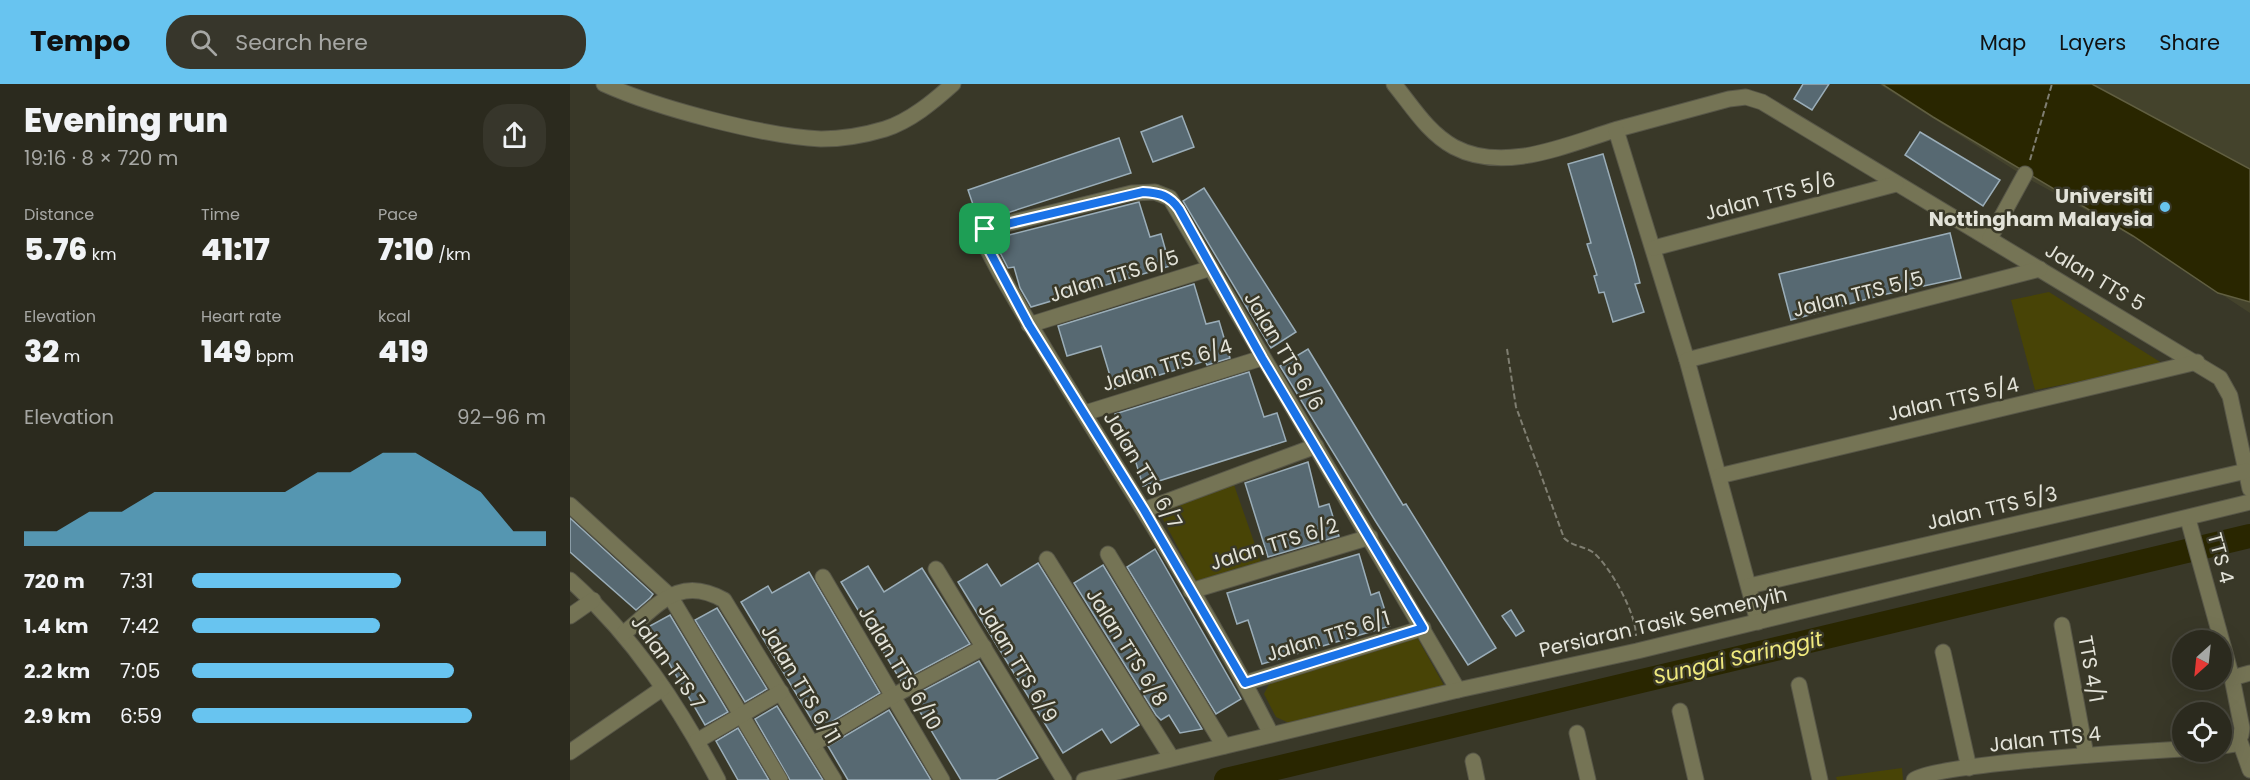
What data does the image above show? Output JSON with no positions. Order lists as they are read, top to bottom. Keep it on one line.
{"streets":{"street":["Jalan TTS 5/6","Jalan TTS 6/5","Jalan TTS 5","Jalan TTS 5/5","Jalan TTS 6/6","Jalan TTS 6/4","Jalan TTS 5/4","Jalan TTS 6/7","Jalan TTS 5/3","Jalan TTS 6/2","TTS 4","Persiaran Tasik Semenyih","Jalan TTS 6/1","Jalan TTS 6/8","Jalan TTS 7","Jalan TTS 6/9","Jalan TTS 6/10","TTS 4/1","Jalan TTS 6/11","Jalan TTS 4"]},"crossings":[["Jalan TTS 5/6","Jalan TTS 5"],["Jalan TTS 6/5","Jalan TTS 6/6"],["Jalan TTS 6/5","Jalan TTS 6/7"],["Jalan TTS 5","Jalan TTS 5/5"],["Jalan TTS 5","Jalan TTS 5/4"],["Jalan TTS 5","Jalan TTS 5/3"],["Jalan TTS 6/6","Jalan TTS 6/4"],["Jalan TTS 6/6","Jalan TTS 6/7"],["Jalan TTS 6/6","Jalan TTS 6/2"],["Jalan TTS 6/6","Persiaran Tasik Semenyih"],["Jalan TTS 6/6","Jalan TTS 6/1"],["Jalan TTS 6/4","Jalan TTS 6/7"],["Jalan TTS 6/7","Jalan TTS 6/2"],["Jalan TTS 6/7","Persiaran Tasik Semenyih"],["Jalan TTS 6/7","Jalan TTS 6/1"],["TTS 4","Persiaran Tasik Semenyih"],["Persiaran Tasik Semenyih","Jalan TTS 6/8"],["TTS 4/1","Jalan TTS 4"]],"water":["Sungai Saringgit"],"places":["Universiti Nottingham Malaysia"],"north":"bottom left","page":{"header":"Tempo","search":"Search here","nav":["Map","Layers","Share"],"heading":["Evening run","19:16 · 8 × 720 m"],"stats":[["Distance","5.76 km"],["Time","41:17"],["Pace","7:10 /km"],["Elevation","32 m"],["Heart rate","149 bpm"],["kcal","419"]],"chart":["Elevation","92–96 m"],"list":[{"name":"720 m","note":"7:31"},{"name":"1.4 km","note":"7:42"},{"name":"2.2 km","note":"7:05"},{"name":"2.9 km","note":"6:59"}]}}
